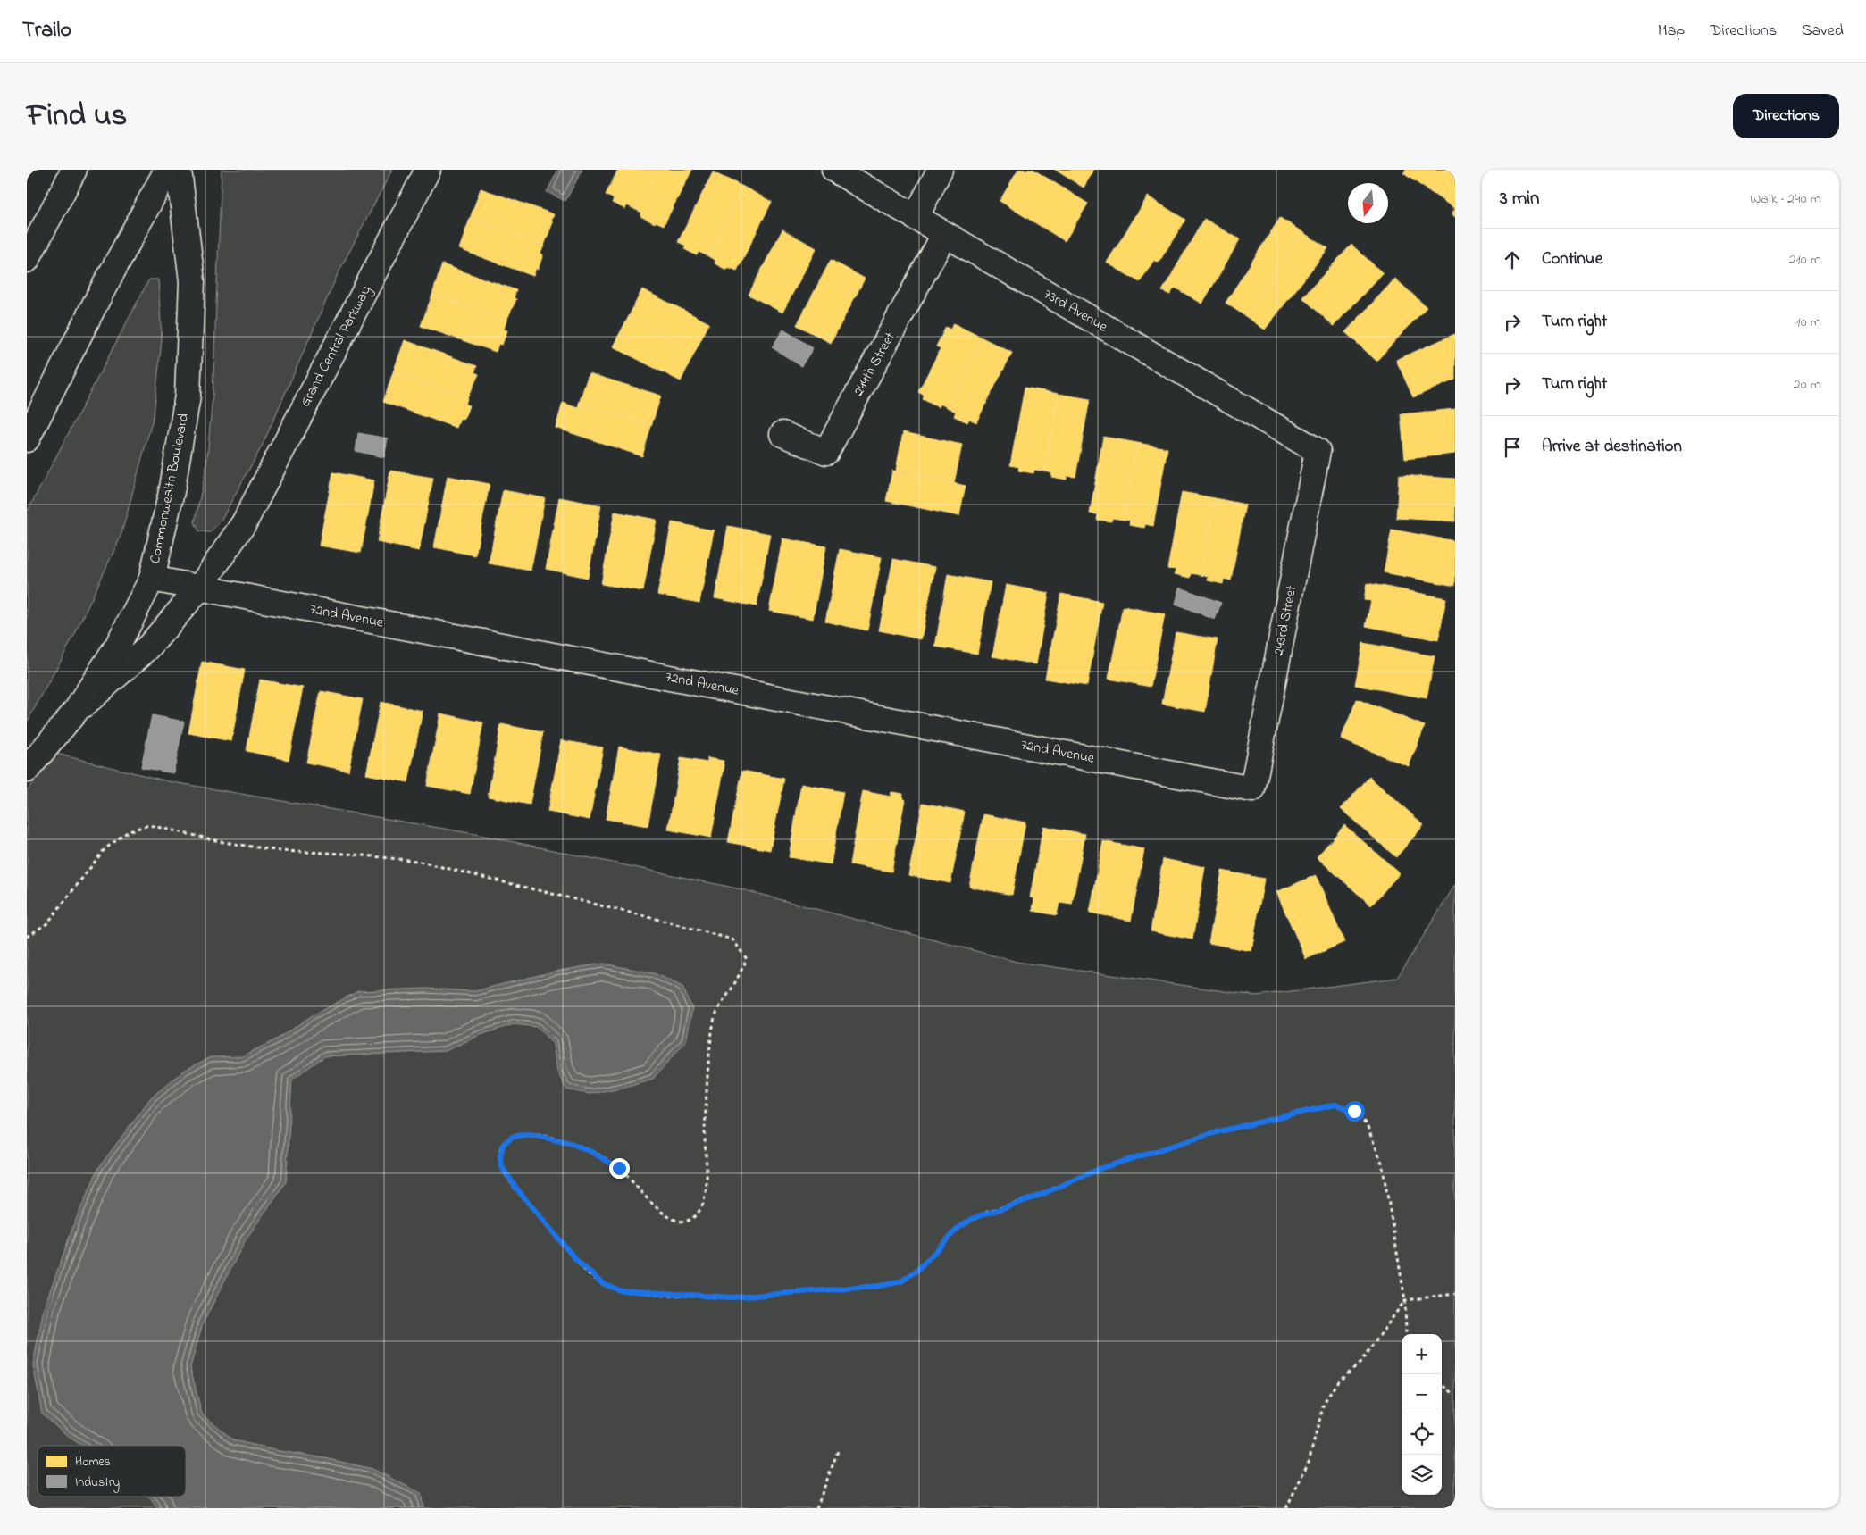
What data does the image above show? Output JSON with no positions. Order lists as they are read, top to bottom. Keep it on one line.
{"streets":{"main road":["73rd Avenue","Grand Central Parkway","244th Street","Commonwealth Boulevard","72nd Avenue","243rd Street"]},"crossings":[["73rd Avenue","244th Street"],["73rd Avenue","243rd Street"],["Grand Central Parkway","Commonwealth Boulevard"],["Grand Central Parkway","72nd Avenue"],["Commonwealth Boulevard","72nd Avenue"],["72nd Avenue","243rd Street"]],"legend":["Homes","Industry"],"north":"bottom","page":{"header":"Trailo","nav":["Map","Directions","Saved"],"title":"Find us","buttons":"Directions","heading":["3 min","Walk · 240 m"],"list":[["Continue","210 m"],["Turn right","10 m"],["Turn right","20 m"],"Arrive at destination"],"map_buttons":["+","−"]}}
